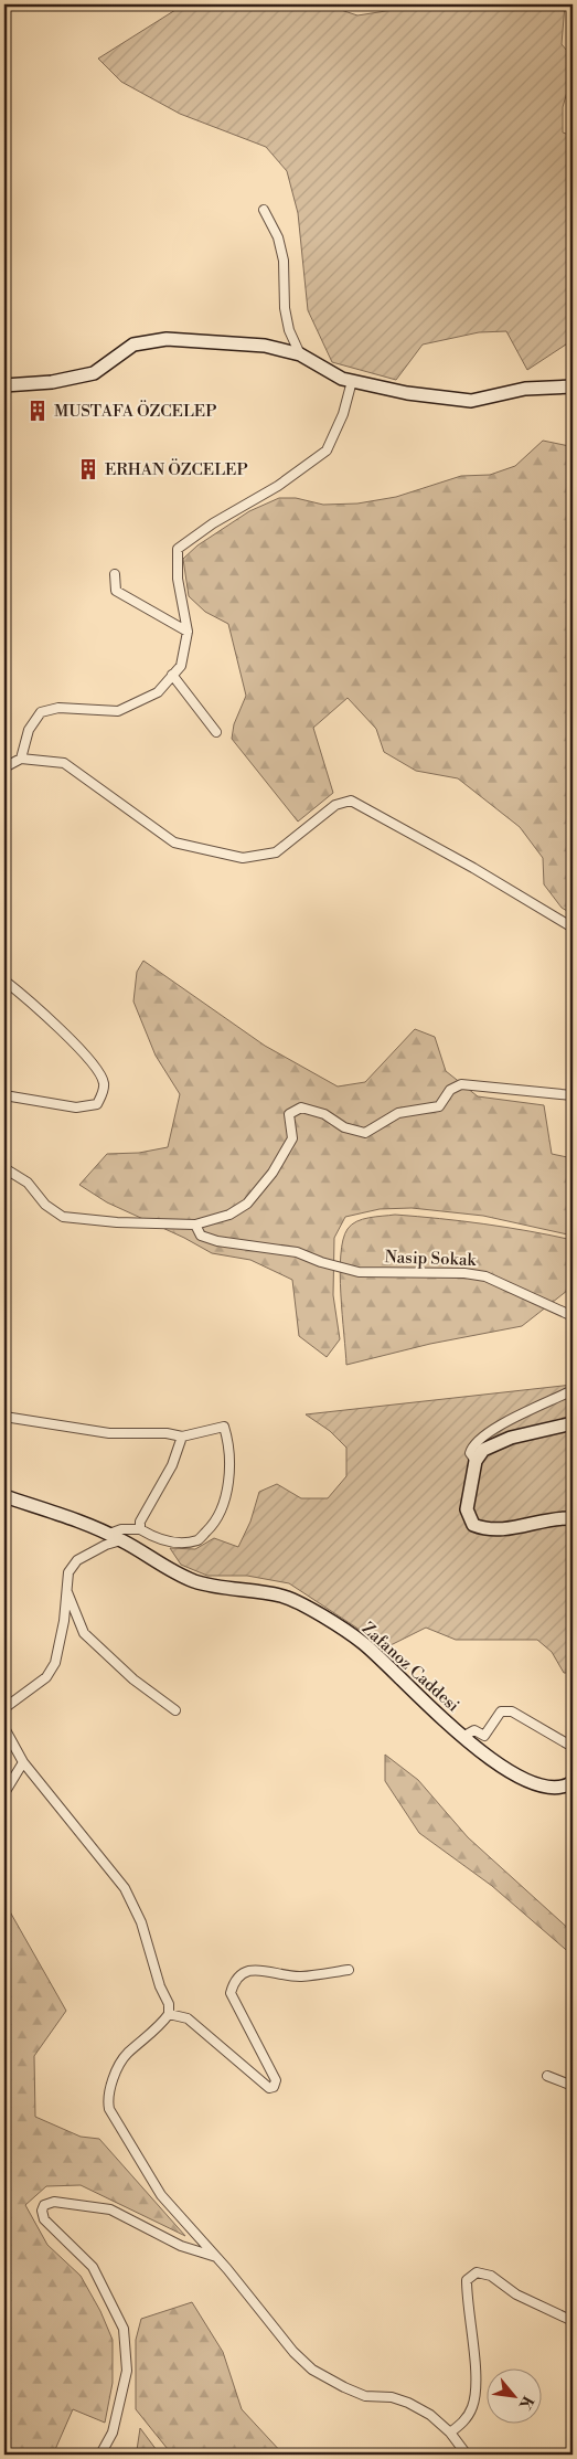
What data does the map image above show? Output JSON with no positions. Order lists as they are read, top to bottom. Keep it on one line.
{"streets":{"street":["Nasip Sokak","Zafanoz Caddesi"]},"places":{"building":["MUSTAFA ÖZCELEP","ERHAN ÖZCELEP"]},"north":"bottom right"}
